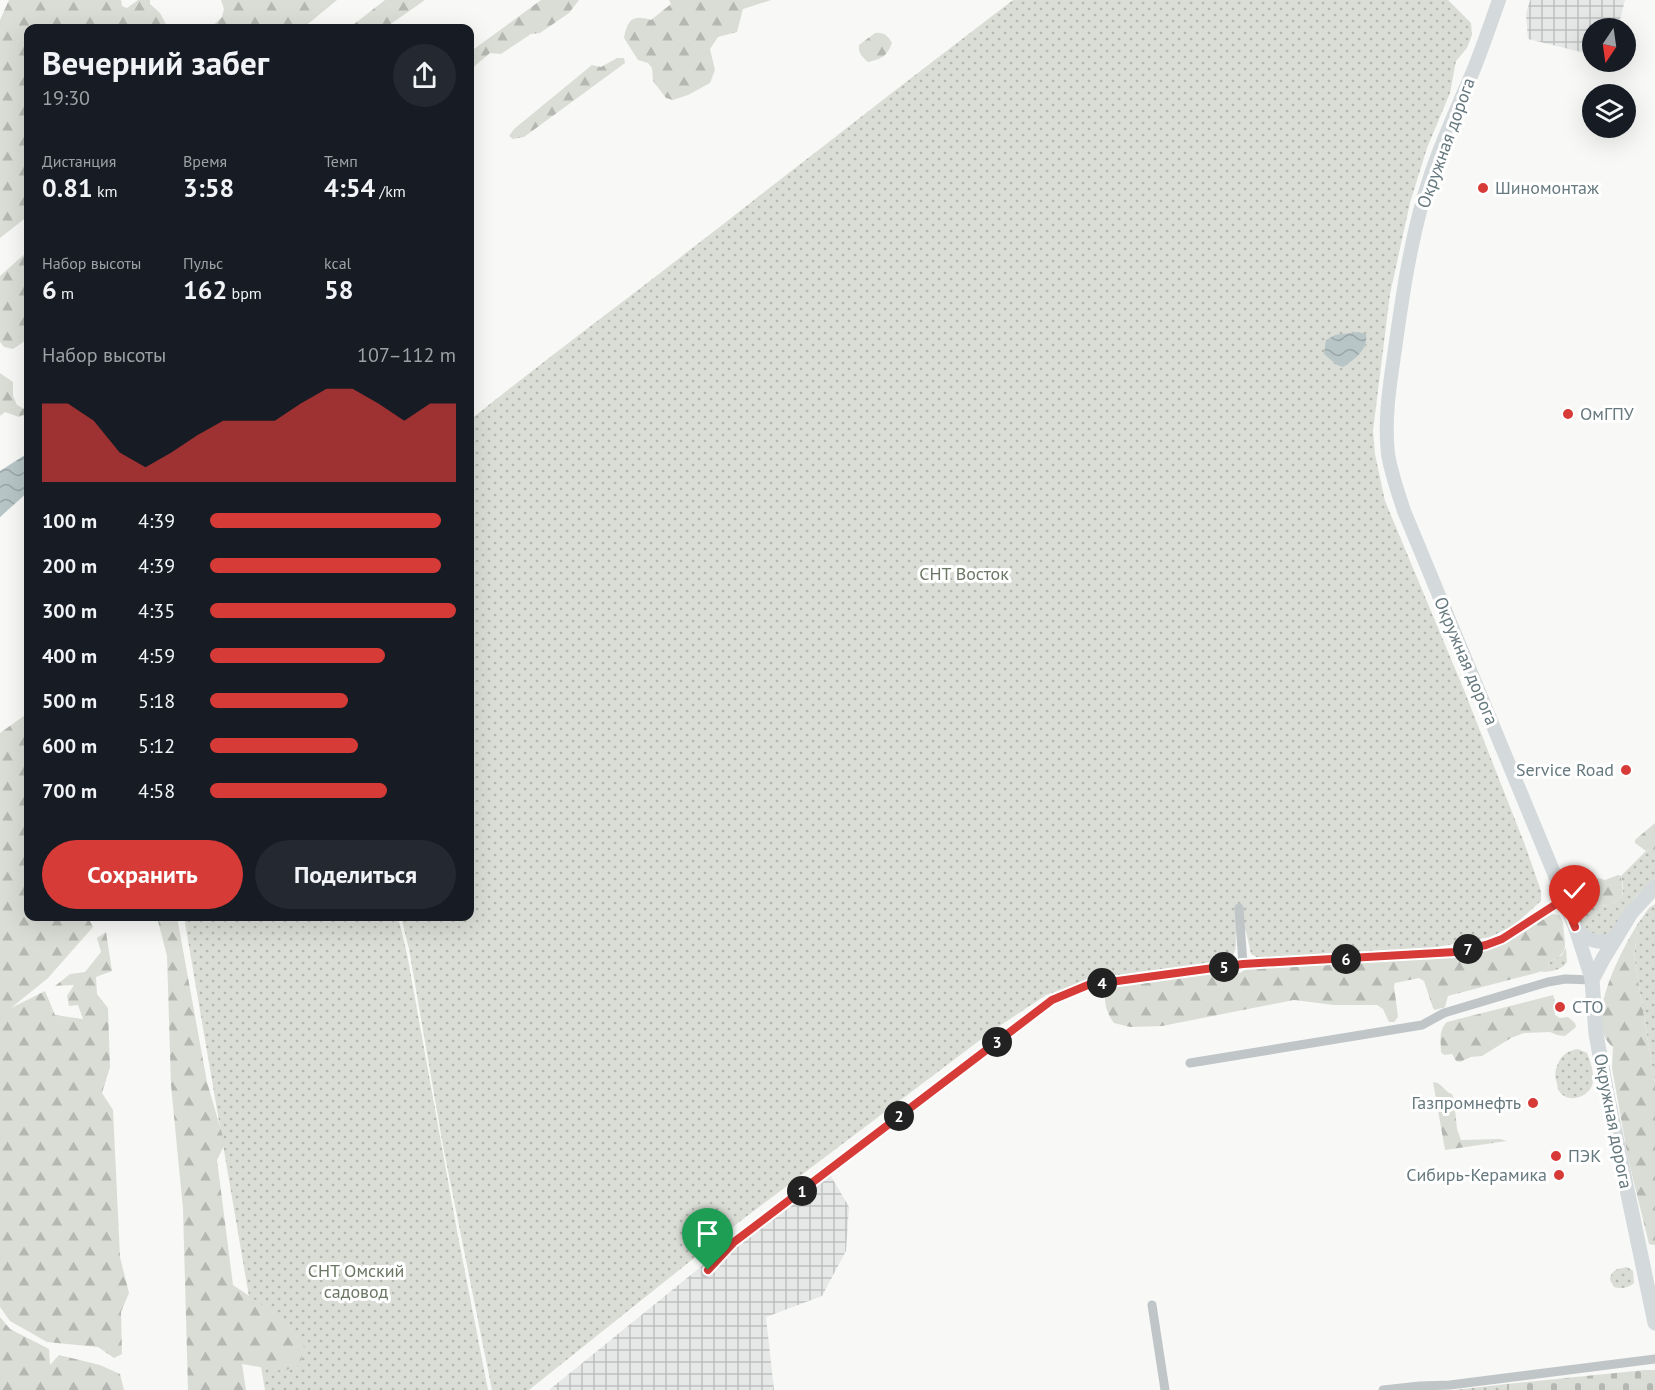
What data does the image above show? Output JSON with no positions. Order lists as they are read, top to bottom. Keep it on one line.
{"streets":{"main road":["Окружная дорога"]},"parks":["СНТ Восток","СНТ Омский садовод"],"places":["Шиномонтаж","ОмГПУ","Service Road","СТО","Газпромнефть","ПЭК","Сибирь-Керамика"],"north":"bottom","page":{"heading":["Вечерний забег","19:30"],"stats":[["Дистанция","0.81 km"],["Время","3:58"],["Темп","4:54 /km"],["Набор высоты","6 m"],["Пульс","162 bpm"],["kcal","58"]],"chart":["Набор высоты","107–112 m"],"list":[{"name":"100 m","note":"4:39"},{"name":"200 m","note":"4:39"},{"name":"300 m","note":"4:35"},{"name":"400 m","note":"4:59"},{"name":"500 m","note":"5:18"},{"name":"600 m","note":"5:12"},{"name":"700 m","note":"4:58"}],"buttons":["Сохранить","Поделиться"],"pins":["7","6","5","4","3","2","1"]}}
